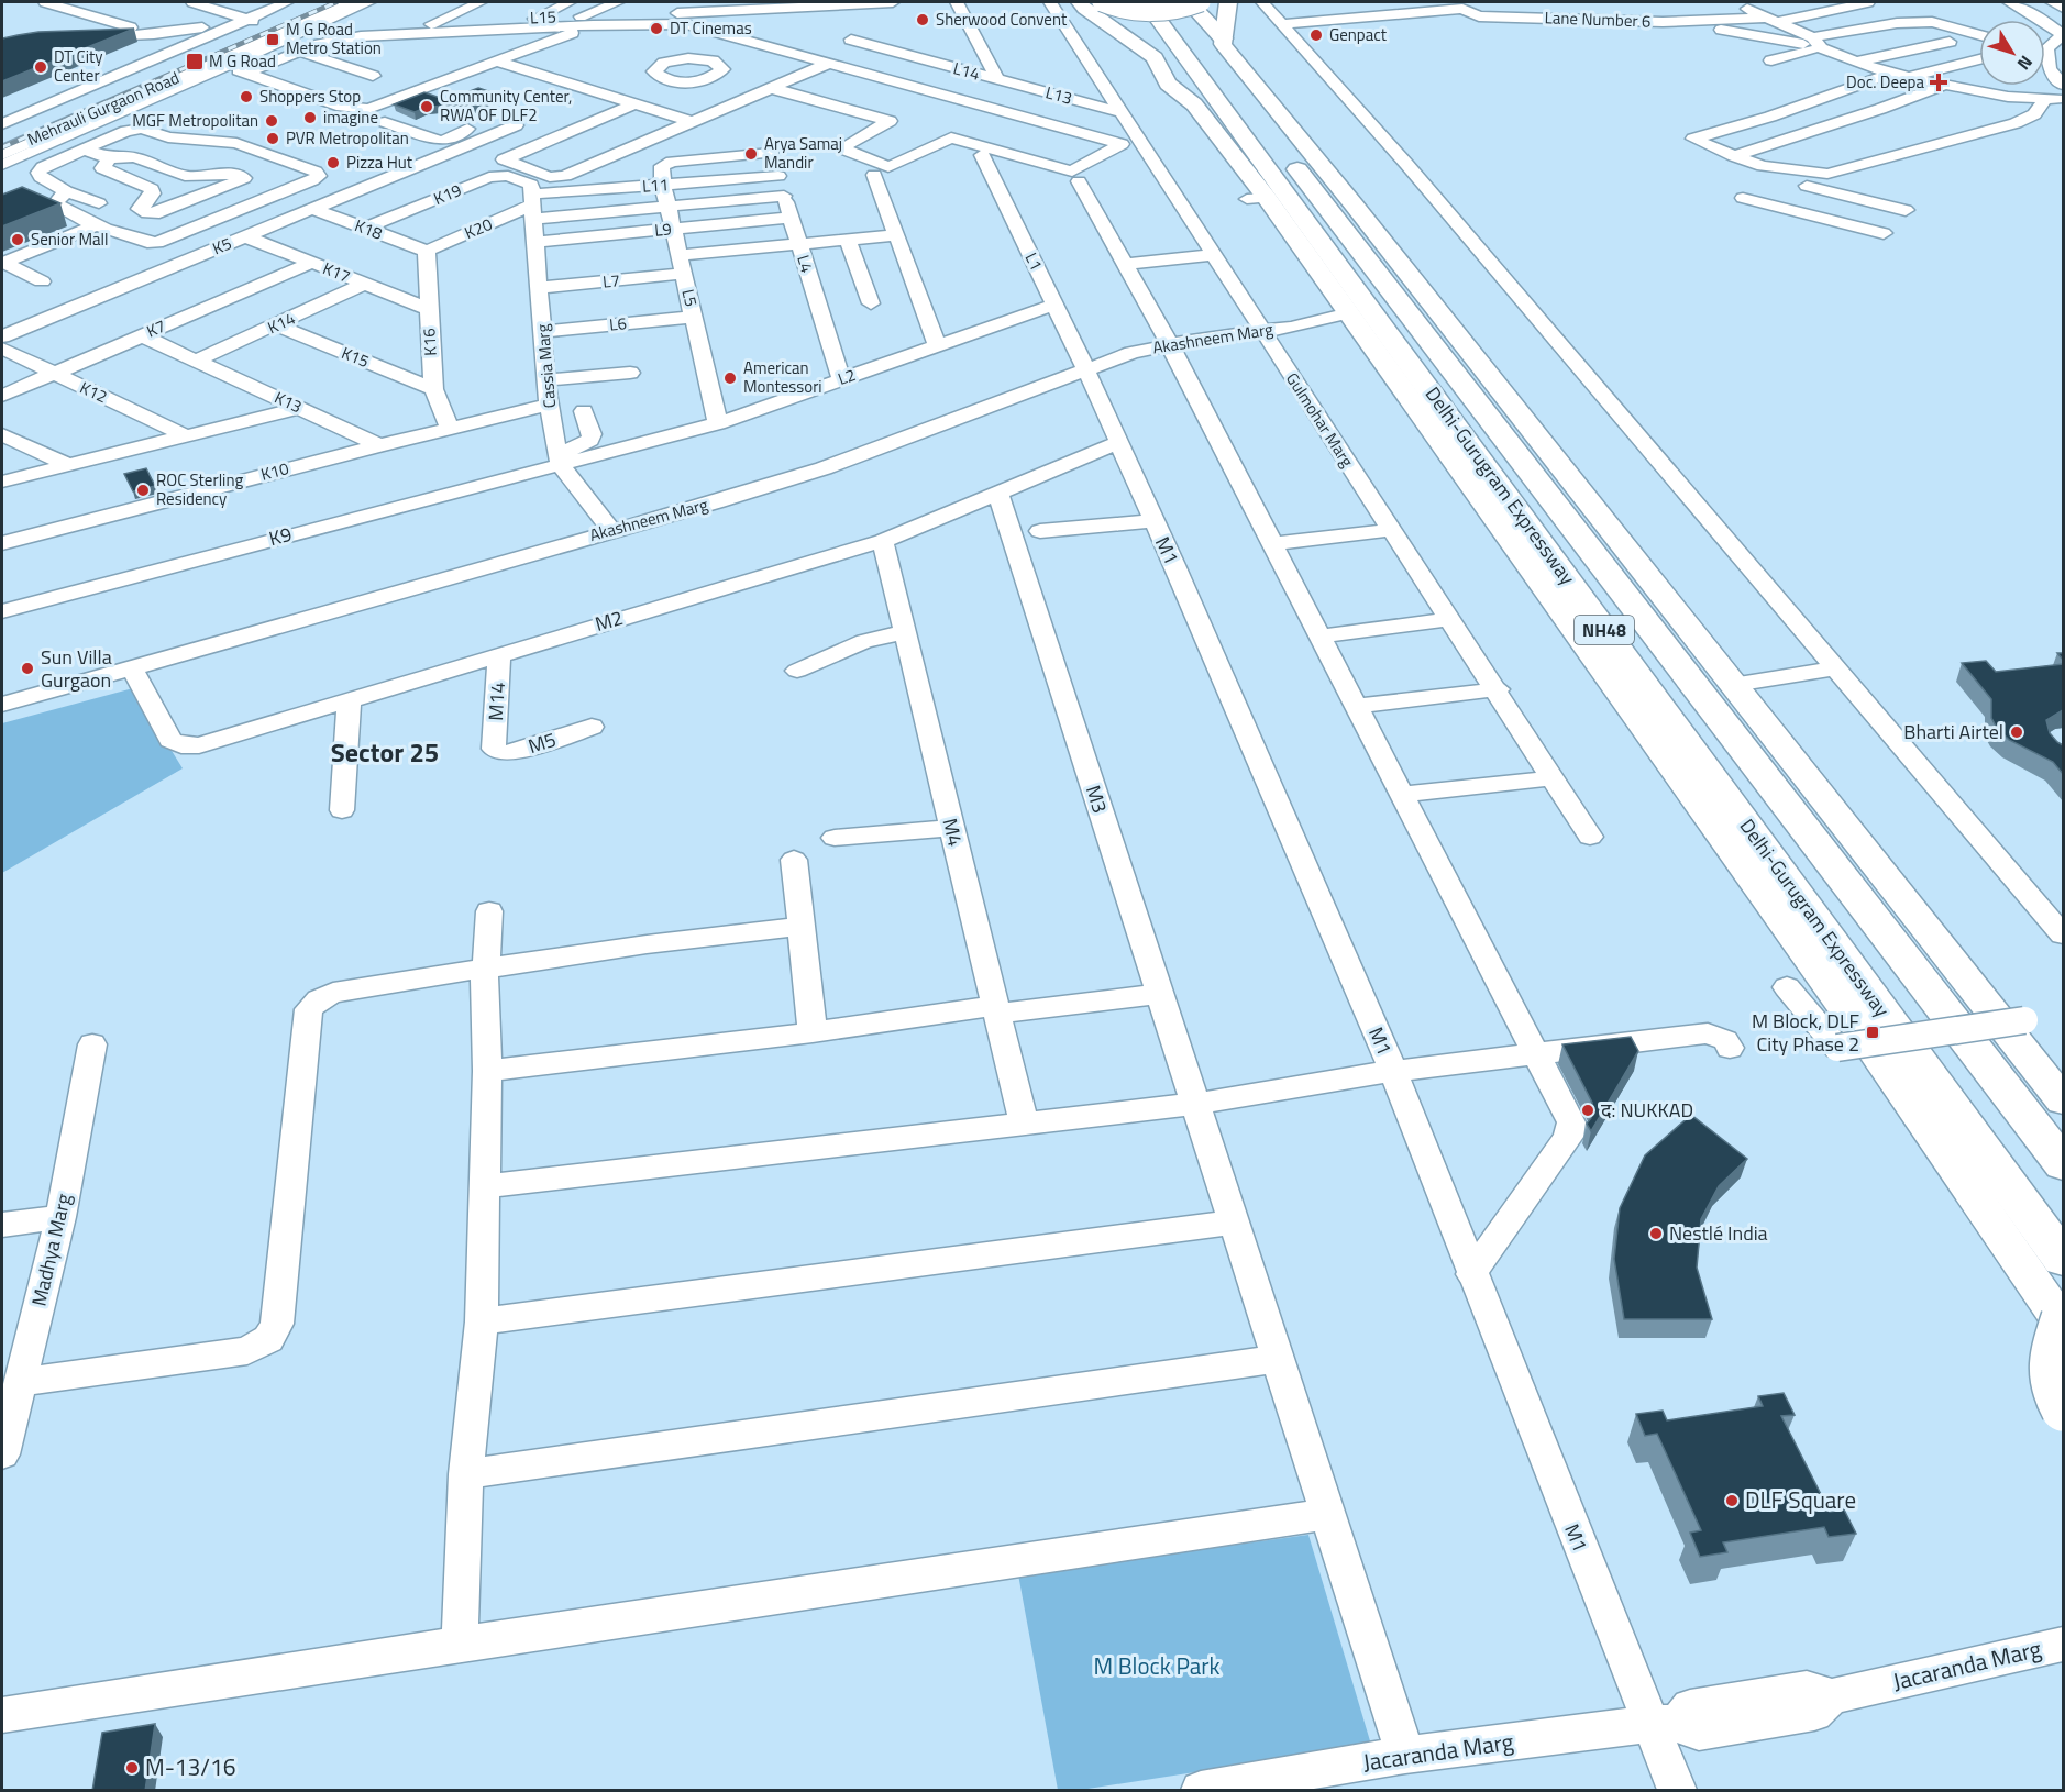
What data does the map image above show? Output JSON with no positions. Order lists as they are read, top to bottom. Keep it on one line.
{"streets":{"highway":["Mehrauli Gurgaon Road","Delhi-Gurugram Expressway","NH48"],"street":["L15","Lane Number 6","L14","L13","L11","K19","K20","K18","L9","K5","L1","L4","K17","L7","L5","K14","L6","K7","Akashneem Marg","K16","K15","Cassia Marg","L2","K12","K13","Gulmohar Marg","K10","K9","M1","M2","M14","M5","M3","M4","Madhya Marg","Jacaranda Marg"]},"crossings":[["L15","Mehrauli Gurgaon Road"],["L14","L13"],["L13","Gulmohar Marg"],["L11","K19"],["L11","K20"],["L11","L4"],["L11","L5"],["L11","Cassia Marg"],["K19","K20"],["K19","K18"],["K19","Cassia Marg"],["K20","K18"],["K20","K16"],["K20","Cassia Marg"],["K18","K5"],["K18","K16"],["L9","L4"],["L9","L5"],["L9","Cassia Marg"],["K5","K17"],["K5","K12"],["L1","Akashneem Marg"],["L1","L2"],["L1","M1"],["L4","L5"],["L4","L2"],["K17","K14"],["K17","K7"],["K17","K16"],["L7","L5"],["L7","Cassia Marg"],["L5","L6"],["L5","L2"],["K14","K15"],["K14","K13"],["L6","Cassia Marg"],["K7","K12"],["K7","K13"],["Akashneem Marg","Cassia Marg"],["Akashneem Marg","Gulmohar Marg"],["Akashneem Marg","M1"],["Akashneem Marg","M2"],["K16","K15"],["K16","K10"],["Cassia Marg","L2"],["Cassia Marg","K10"],["Cassia Marg","K9"],["L2","K9"],["K13","K10"],["M1","M2"],["M1","Jacaranda Marg"],["M2","M14"],["M2","M3"],["M2","M4"],["M14","M5"],["M3","Jacaranda Marg"]],"districts":["Sector 25"],"parks":["M Block Park"],"places":{"other":["Sherwood Convent","DT Cinemas","Genpact","DT City Center","Shoppers Stop","Community Center, RWA OF DLF2","imagine","MGF Metropolitan","PVR Metropolitan","Arya Samaj Mandir","Pizza Hut","Senior Mall","American Montessori","ROC Sterling Residency","Sun Villa Gurgaon","Bharti Airtel","द: NUKKAD","Nestlé India","DLF Square","M-13/16"],"transit":["M G Road Metro Station","M G Road","M Block, DLF City Phase 2"],"health":["Doc. Deepa"]},"north":"bottom right"}
